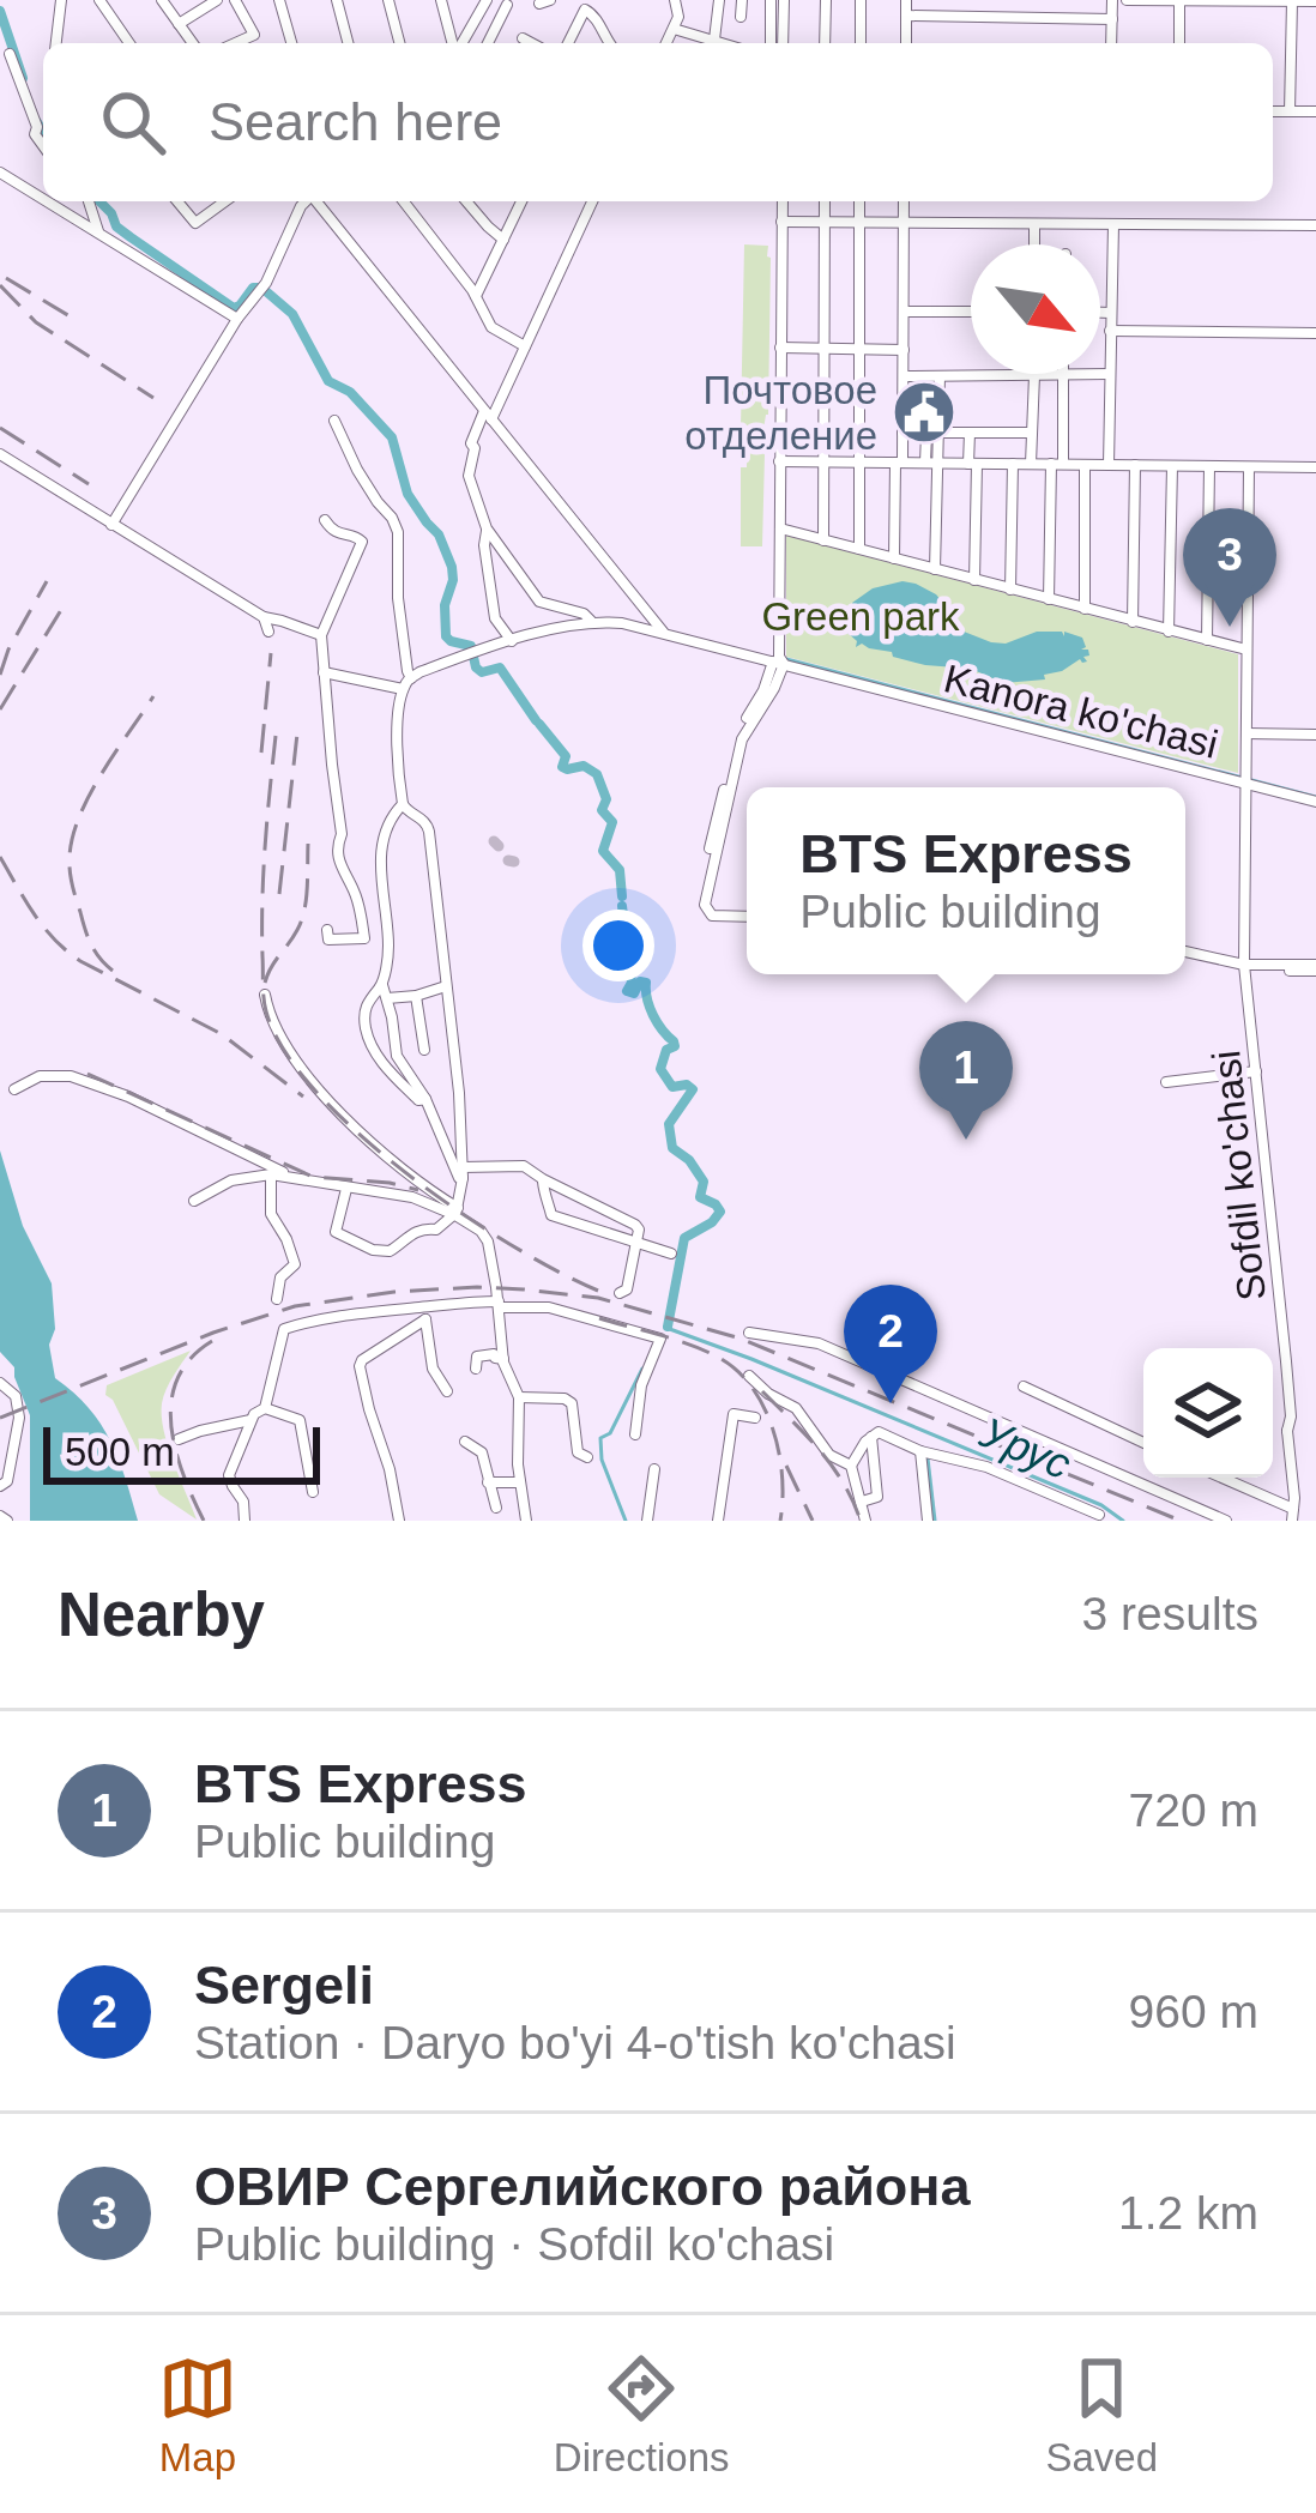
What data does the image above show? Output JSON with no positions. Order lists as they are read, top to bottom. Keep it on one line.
{"streets":{"street":["Kanora ko'chasi","Sofdil ko'chasi"]},"crossings":[["Kanora ko'chasi","Sofdil ko'chasi"]],"water":["Урус"],"parks":["Green park"],"places":{"public building":["Почтовое отделение"]},"scale_bar":"500 m","north":"bottom right","page":{"search":"Search here","pins":["3","1","2"],"popup":["BTS Express","Public building"],"scale":"500 m","heading":["Nearby","3 results"],"list":[{"mark":"1","name":"BTS Express","note":"Public building","value":"720 m"},{"mark":"2","name":"Sergeli","note":"Station · Daryo bo'yi 4-o'tish ko'chasi","value":"960 m"},{"mark":"3","name":"ОВИР Сергелийского района","note":"Public building · Sofdil ko'chasi","value":"1.2 km"}],"nav":["Map","Directions","Saved"]}}
